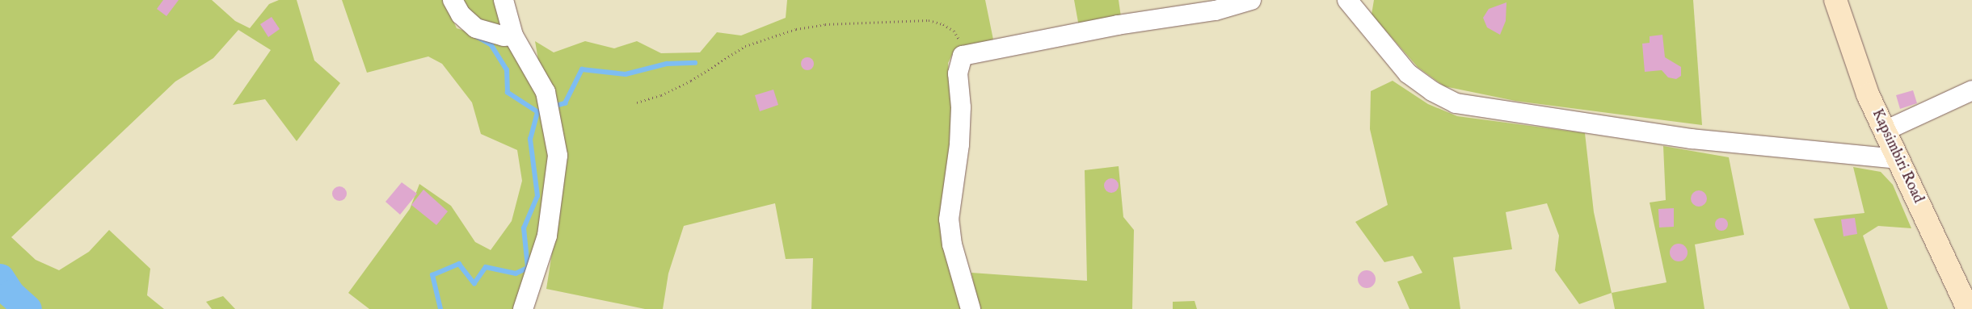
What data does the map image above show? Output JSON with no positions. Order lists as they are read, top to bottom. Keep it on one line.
{"streets":{"street":["Kapsimbiri Road"]}}
